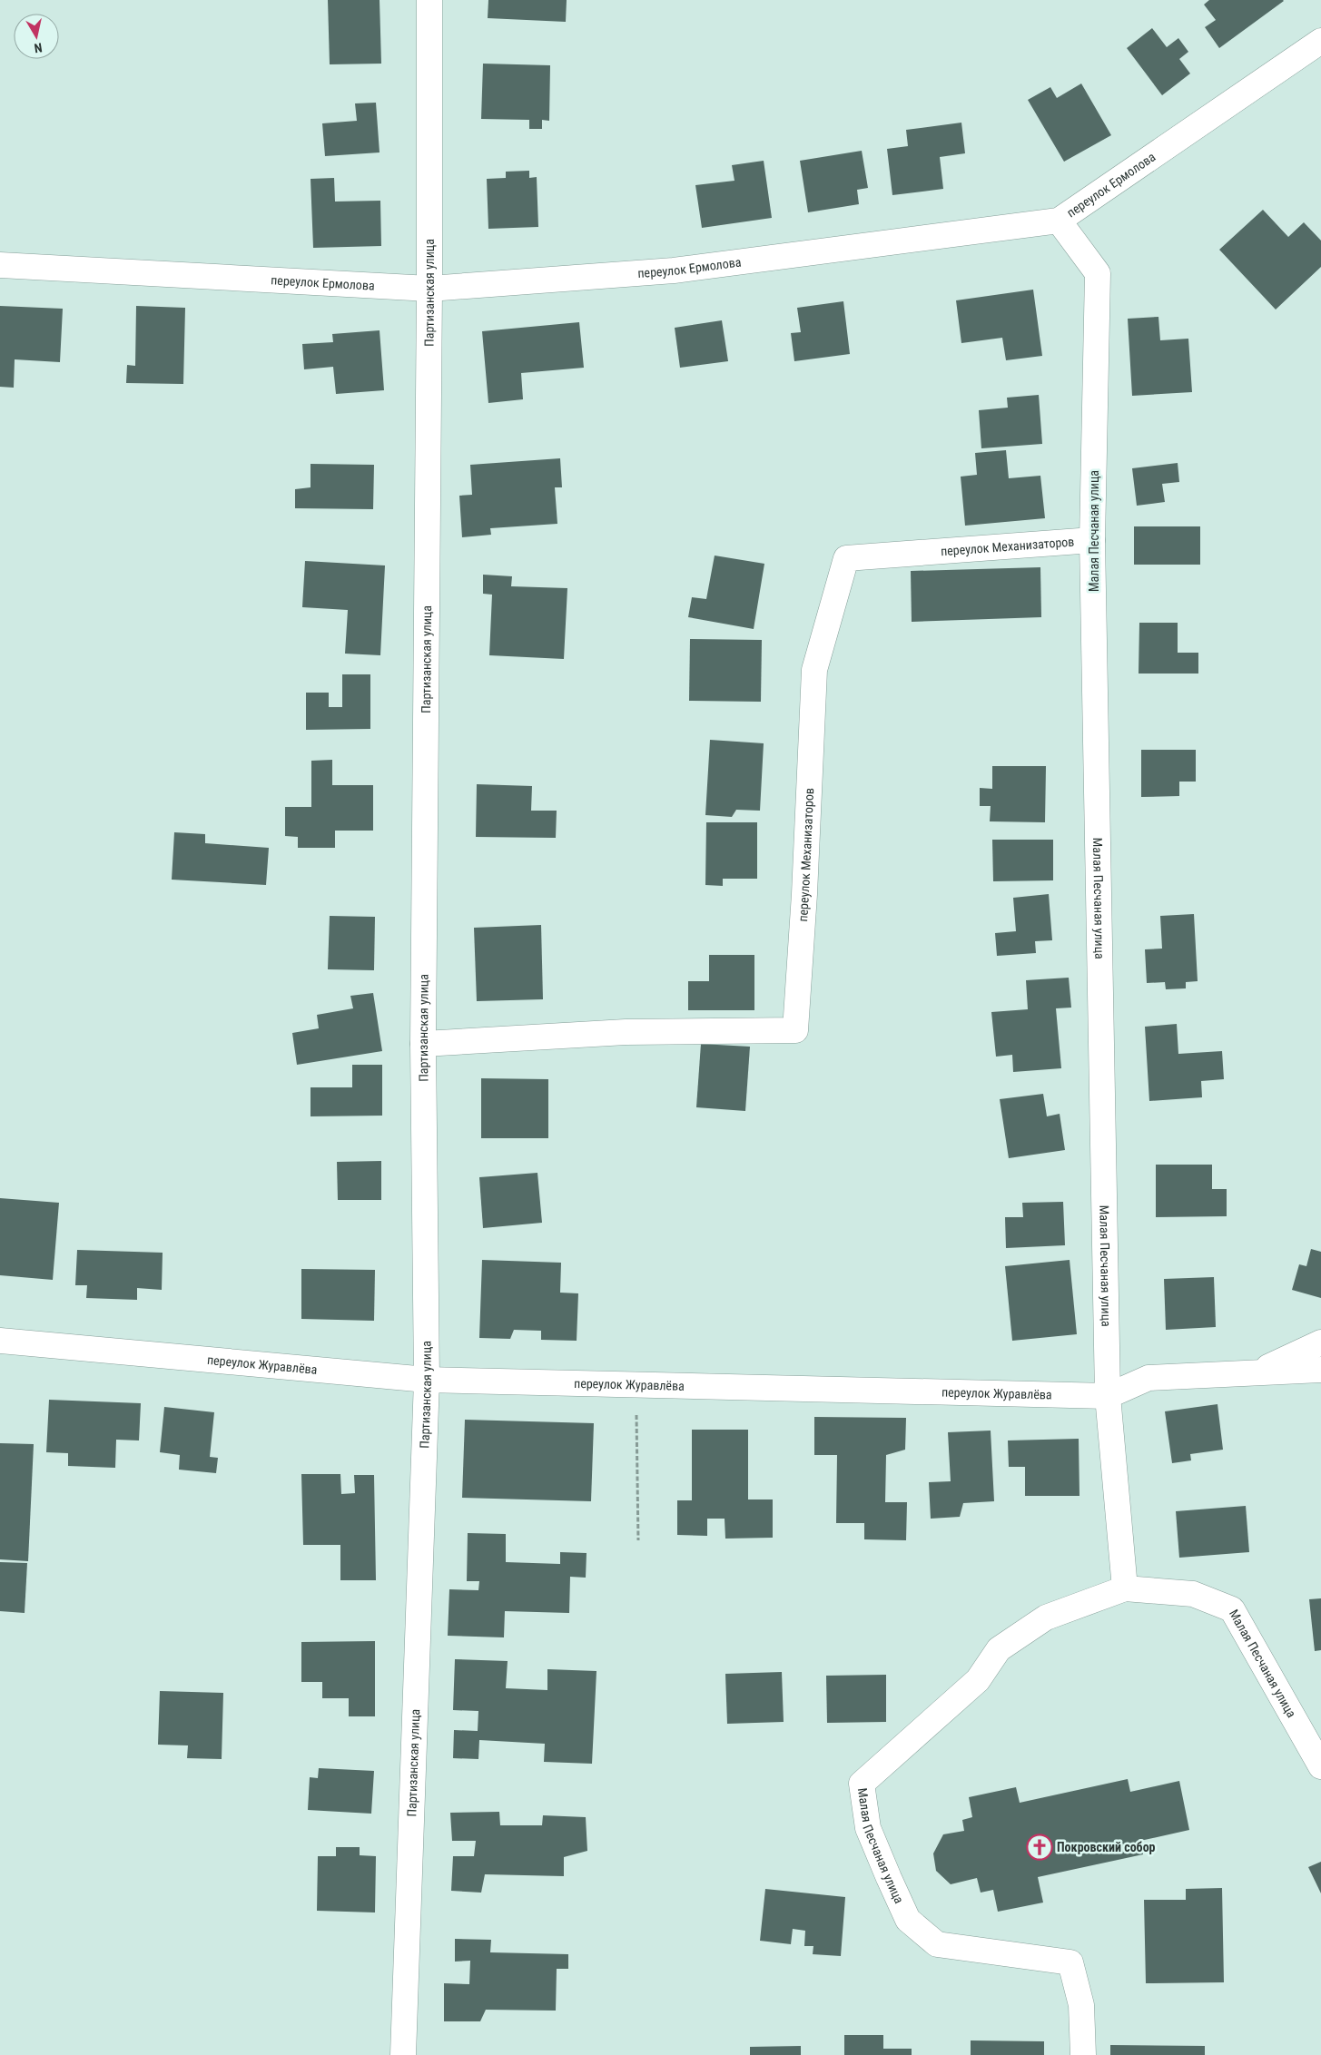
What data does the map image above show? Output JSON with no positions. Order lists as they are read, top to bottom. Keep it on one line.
{"streets":{"street":["переулок Ермолова","Партизанская улица","Малая Песчаная улица","переулок Механизаторов","переулок Журавлёва"]},"crossings":[["переулок Ермолова","Партизанская улица"],["переулок Ермолова","Малая Песчаная улица"],["Партизанская улица","переулок Механизаторов"],["Партизанская улица","переулок Журавлёва"],["Малая Песчаная улица","переулок Механизаторов"],["Малая Песчаная улица","переулок Журавлёва"]],"places":{"church":["Покровский собор"]},"north":"bottom"}
